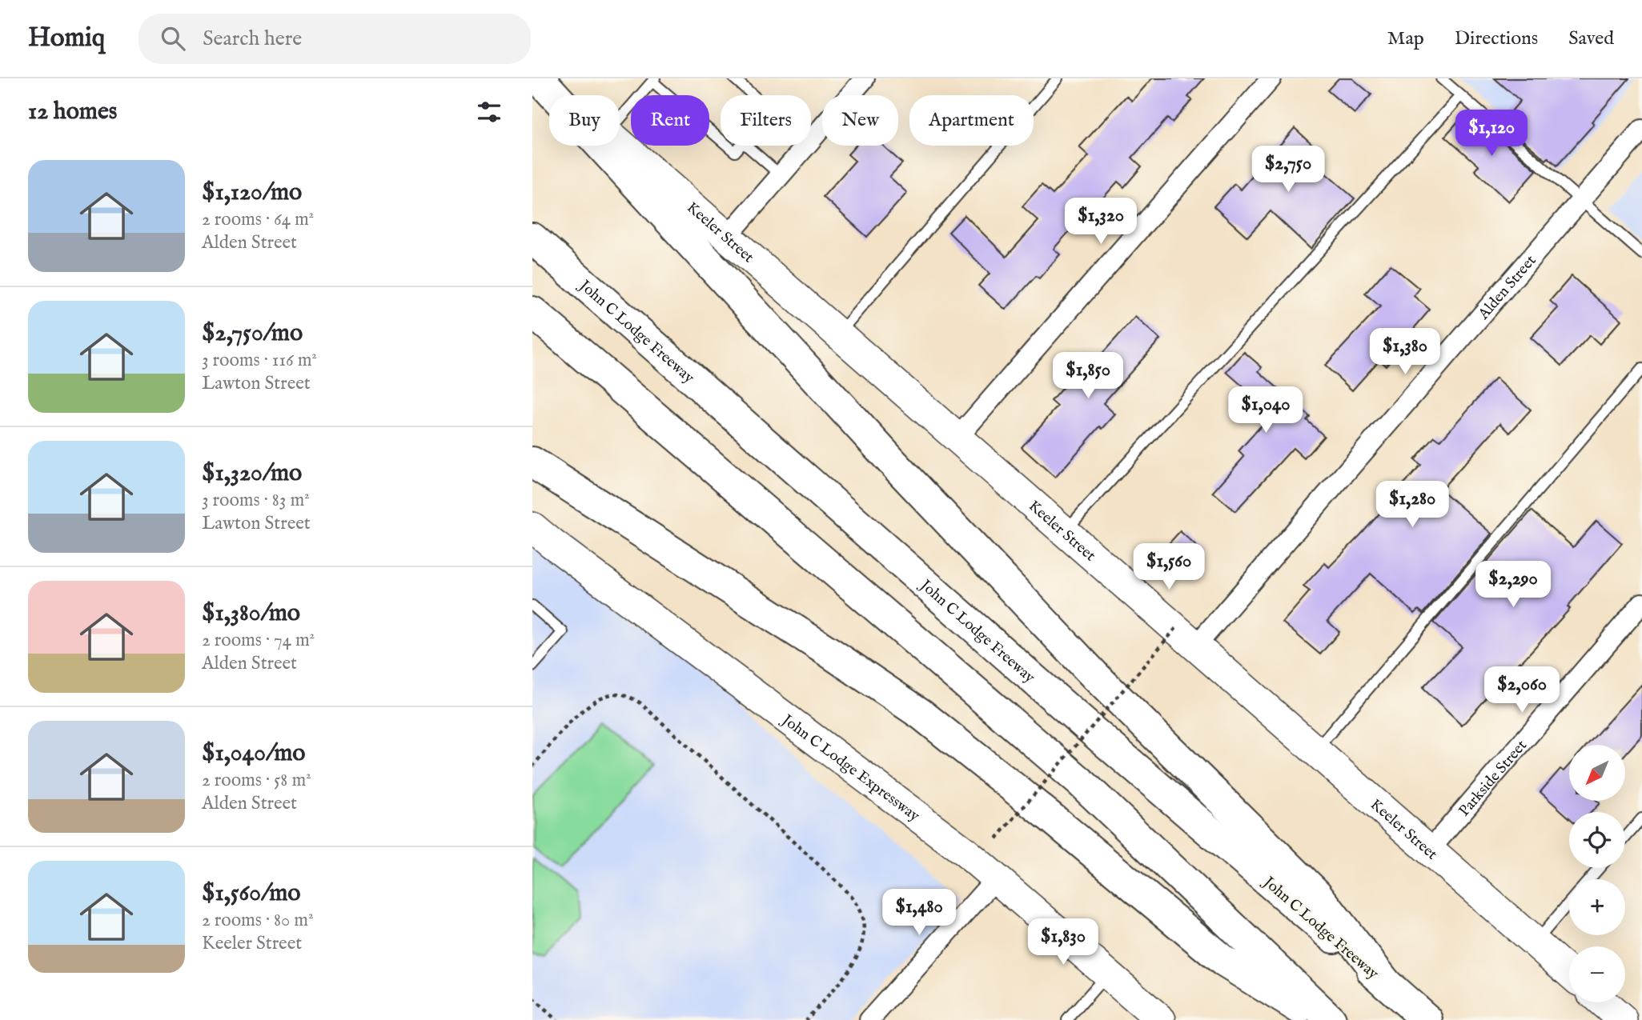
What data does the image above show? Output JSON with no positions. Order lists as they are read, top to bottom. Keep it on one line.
{"streets":{"highway":["John C Lodge Freeway"],"main road":["Keeler Street","John C Lodge Expressway"],"street":["Alden Street","Parkside Street"]},"crossings":[["Keeler Street","Alden Street"],["Keeler Street","Parkside Street"]],"north":"bottom left","page":{"header":"Homiq","search":"Search here","nav":["Map","Directions","Saved"],"heading":"12 homes","chip":["Buy","Rent","Filters","New","Apartment"],"price":["$1,120","$2,750","$1,320","$1,380","$1,850","$1,040","$1,280","$1,560","$2,290","$2,060","$1,480","$1,830"],"list":[{"name":"$1,120/mo","note":"2 rooms · 64 m² · Alden Street"},{"name":"$2,750/mo","note":"3 rooms · 116 m² · Lawton Street"},{"name":"$1,320/mo","note":"3 rooms · 83 m² · Lawton Street"},{"name":"$1,380/mo","note":"2 rooms · 74 m² · Alden Street"},{"name":"$1,040/mo","note":"2 rooms · 58 m² · Alden Street"},{"name":"$1,560/mo","note":"2 rooms · 80 m² · Keeler Street"}],"map_buttons":["+","−"]}}
